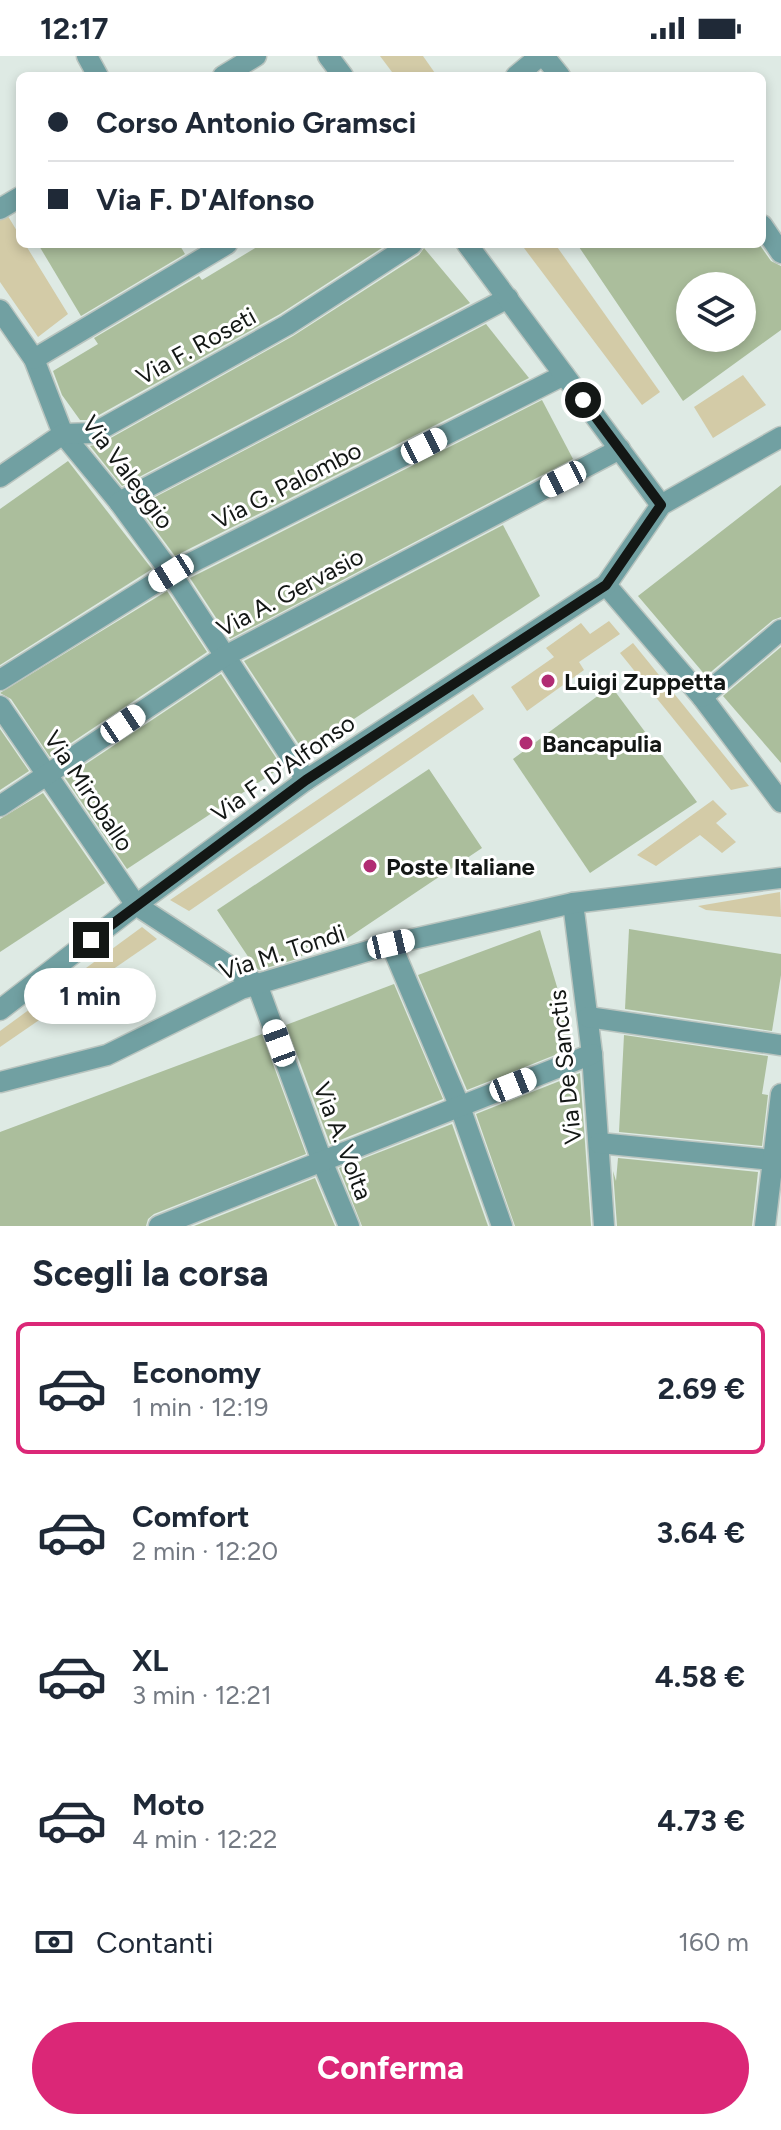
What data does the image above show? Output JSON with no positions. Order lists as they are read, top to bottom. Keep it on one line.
{"streets":{"street":["Via F. Roseti","Via Valeggio","Via G. Palombo","Via A. Gervasio","Via F. D'Alfonso","Via Miroballo","Via M. Tondi","Via De Sanctis","Via A. Volta"]},"crossings":[["Via F. Roseti","Via Valeggio"],["Via Valeggio","Via G. Palombo"],["Via Valeggio","Via A. Gervasio"],["Via Valeggio","Via F. D'Alfonso"],["Via A. Gervasio","Via Miroballo"],["Via F. D'Alfonso","Via Miroballo"],["Via M. Tondi","Via De Sanctis"],["Via M. Tondi","Via A. Volta"]],"places":["Luigi Zuppetta","Bancapulia","Poste Italiane"],"page":{"status":"12:17","banner":["Corso Antonio Gramsci","Via F. D'Alfonso"],"bubble":"1 min","heading":"Scegli la corsa","list":[{"name":"Economy","note":"1 min · 12:19","value":"2.69 €"},{"name":"Comfort","note":"2 min · 12:20","value":"3.64 €"},{"name":"XL","note":"3 min · 12:21","value":"4.58 €"},{"name":"Moto","note":"4 min · 12:22","value":"4.73 €"}],"pay":["Contanti","160 m"],"buttons":"Conferma"}}
